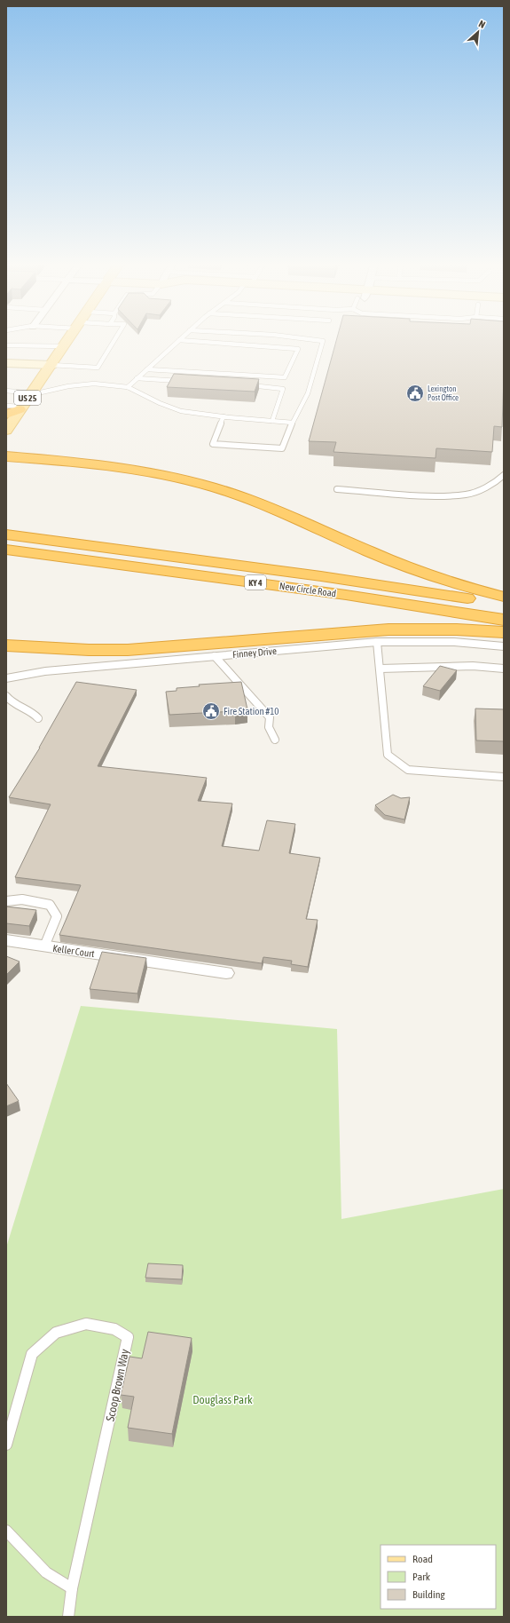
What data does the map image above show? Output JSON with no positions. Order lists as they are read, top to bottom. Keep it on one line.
{"streets":{"highway":["KY 4","New Circle Road"],"main road":["US 25"],"street":["Finney Drive","Keller Court"],"lane":["Scoop Brown Way"]},"parks":["Douglass Park"],"places":{"public building":["Lexington Post Office","Fire Station #10"]},"legend":["Road","Park","Building"],"north":"top right"}
